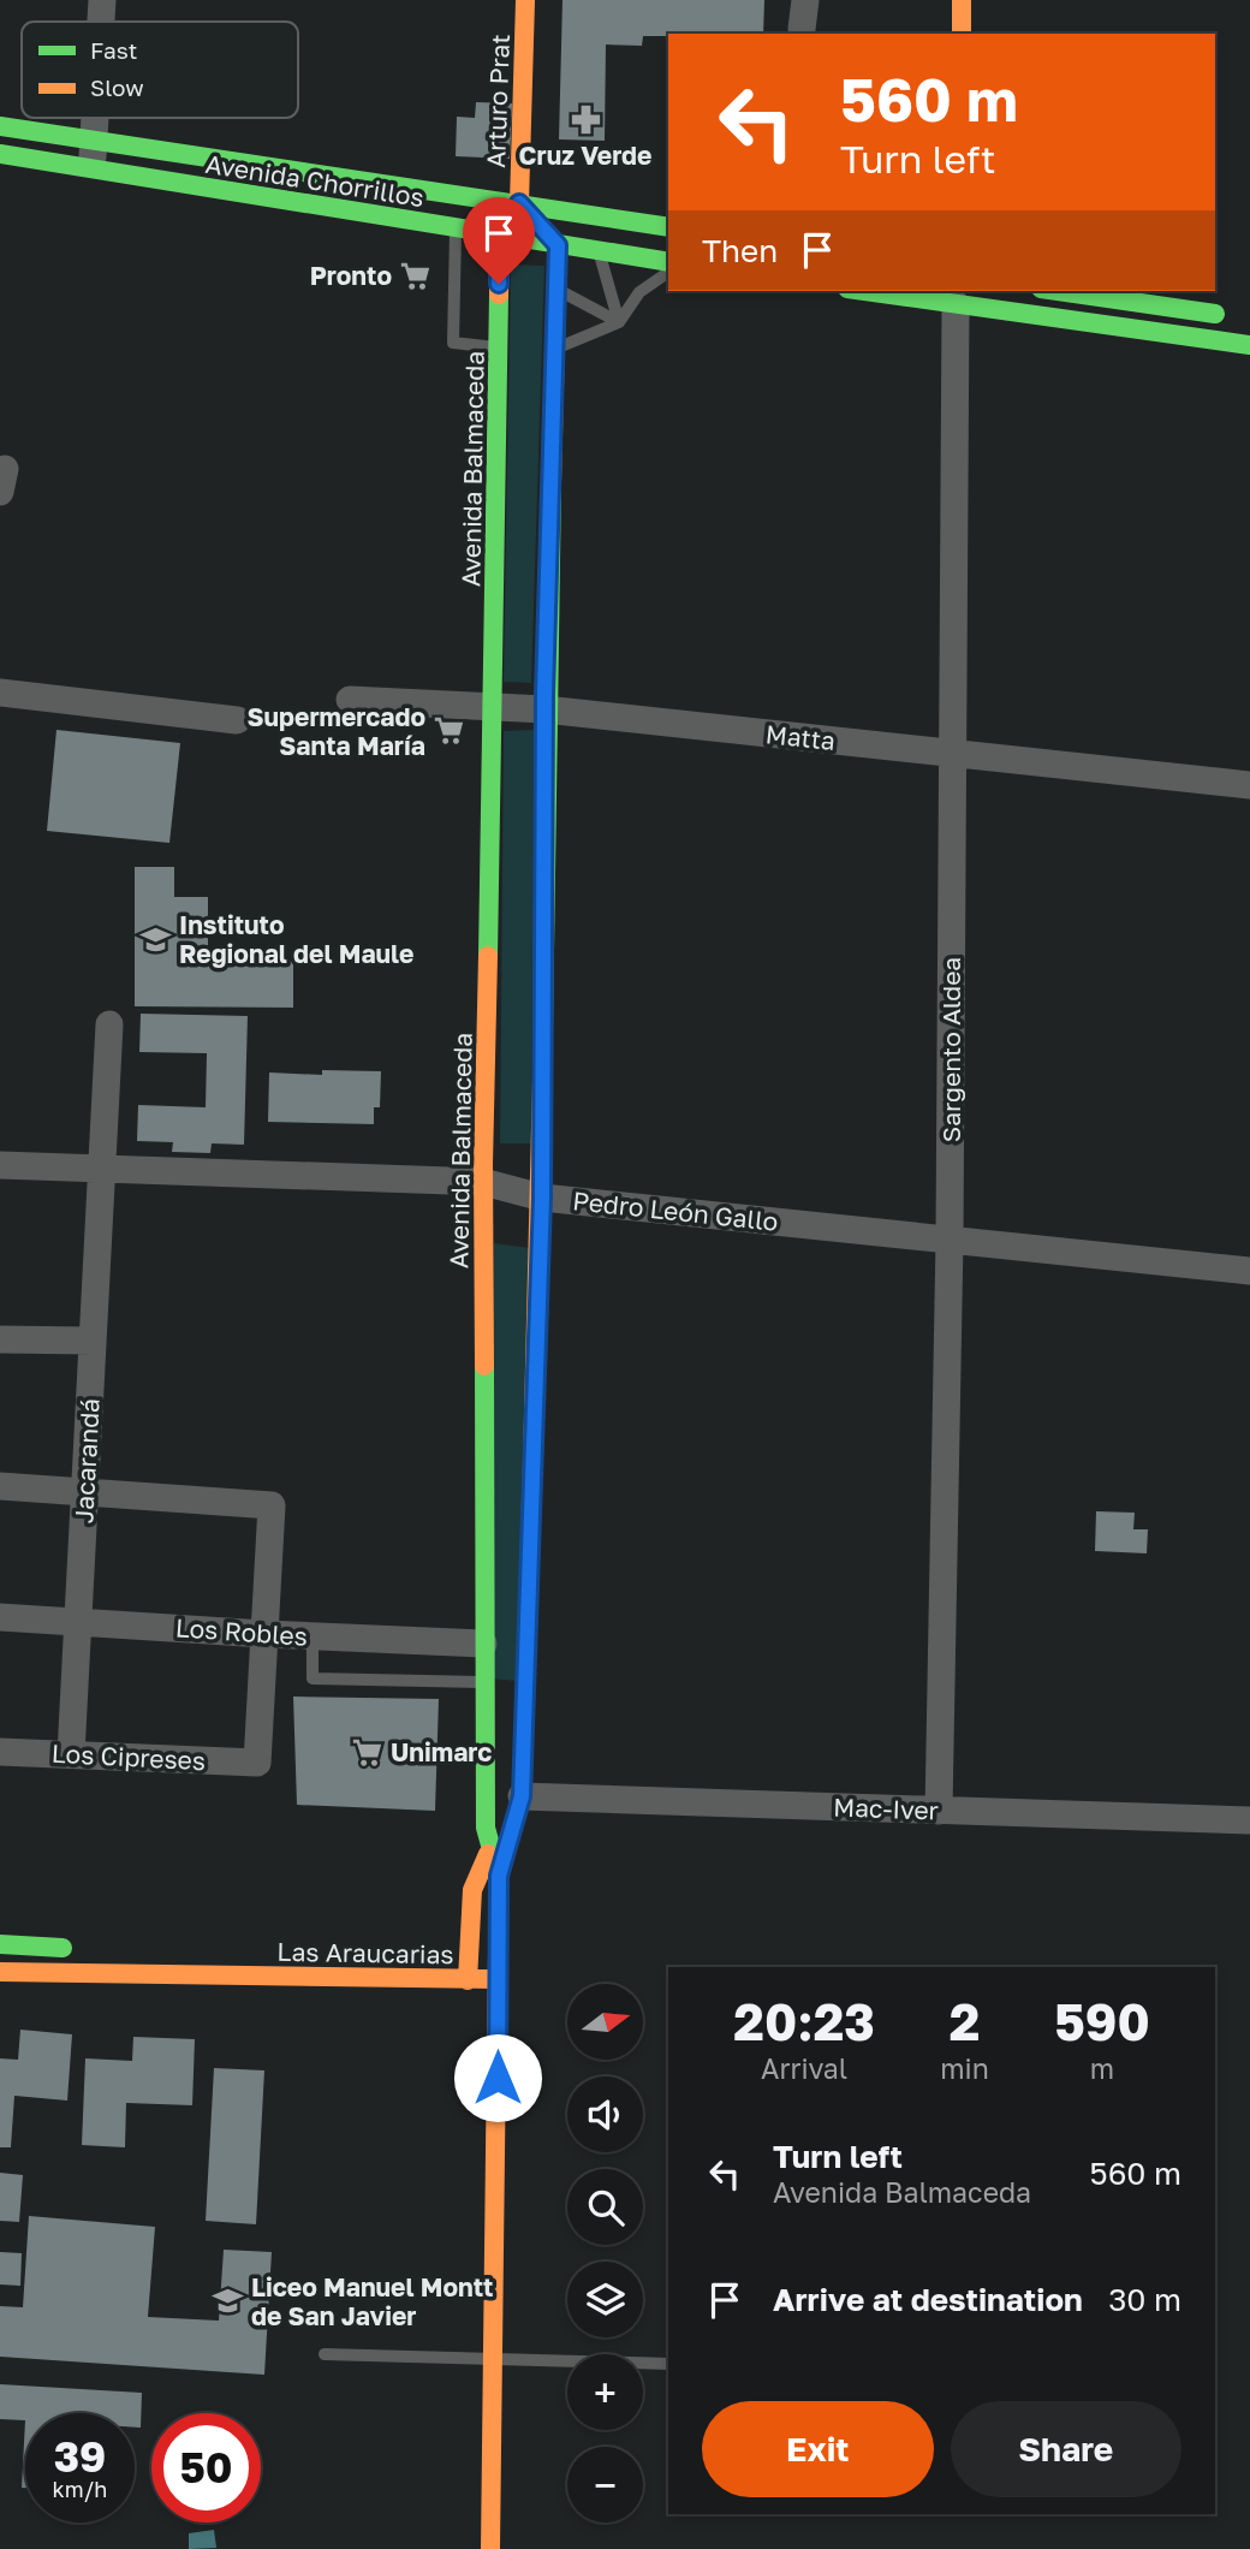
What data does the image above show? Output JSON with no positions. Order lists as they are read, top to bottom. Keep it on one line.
{"streets":{"main road":["Arturo Prat","Avenida Chorrillos","Avenida Balmaceda","Las Araucarias"],"street":["Matta","Sargento Aldea","Pedro León Gallo","Jacarandá","Los Robles","Los Cipreses","Mac-Iver"]},"crossings":[["Arturo Prat","Avenida Chorrillos"],["Avenida Chorrillos","Avenida Balmaceda"],["Avenida Balmaceda","Matta"],["Avenida Balmaceda","Pedro León Gallo"],["Avenida Balmaceda","Los Robles"],["Avenida Balmaceda","Mac-Iver"],["Avenida Balmaceda","Las Araucarias"],["Matta","Sargento Aldea"],["Sargento Aldea","Pedro León Gallo"],["Sargento Aldea","Mac-Iver"],["Pedro León Gallo","Jacarandá"],["Jacarandá","Los Robles"],["Jacarandá","Los Cipreses"],["Los Robles","Los Cipreses"]],"places":{"pharmacy":["Cruz Verde"],"supermarket":["Pronto","Supermercado Santa María","Unimarc"],"school or university":["Instituto Regional del Maule","Liceo Manuel Montt de San Javier"]},"legend":["Fast","Slow"],"north":"right","page":{"turn":["560 m","Turn left"],"then":"Then","eta":["20:23","Arrival","2","min","590","m"],"map_buttons":["+","−"],"list":[{"name":"Turn left","note":"Avenida Balmaceda","value":"560 m"},{"name":"Arrive at destination","value":"30 m"}],"buttons":["Exit","Share"],"speed":"39 km/h","limit":"50"}}
